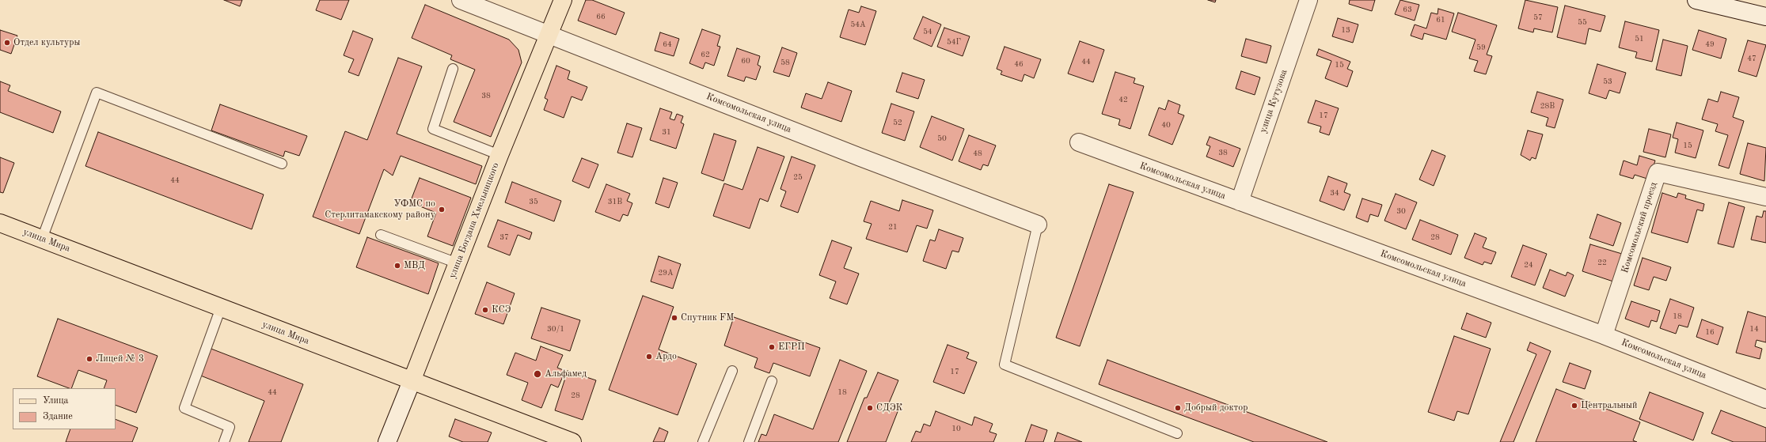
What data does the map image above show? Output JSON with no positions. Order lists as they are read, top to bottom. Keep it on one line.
{"streets":{"main road":["улица Богдана Хмельницкого","улица Мира"],"street":["улица Кутузова","Комсомольская улица","Комсомольский проезд"]},"crossings":[["улица Кутузова","Комсомольская улица"],["Комсомольская улица","улица Богдана Хмельницкого"],["Комсомольская улица","Комсомольский проезд"],["улица Богдана Хмельницкого","улица Мира"]],"places":["Отдел культуры","УФМС по Стерлитамакскому району","МВД","КСЭ","Спутник FM","ЕГРП","Ардо","Лицей № 3","Альфамед","Центральный","СДЭК","Добрый доктор"],"house_numbers":["63","66","57","61","55","54А","13","54","51","54Г","64","49","59","62","47","60","44","58","46","15","53","38","42","28В","17","52","40","31","50","15","38","48","25","44","34","35","31В","30","21","37","28","22","24","29А","18","30/1","14","16","17","44","18","28","10"],"legend":["Улица","Здание"]}
